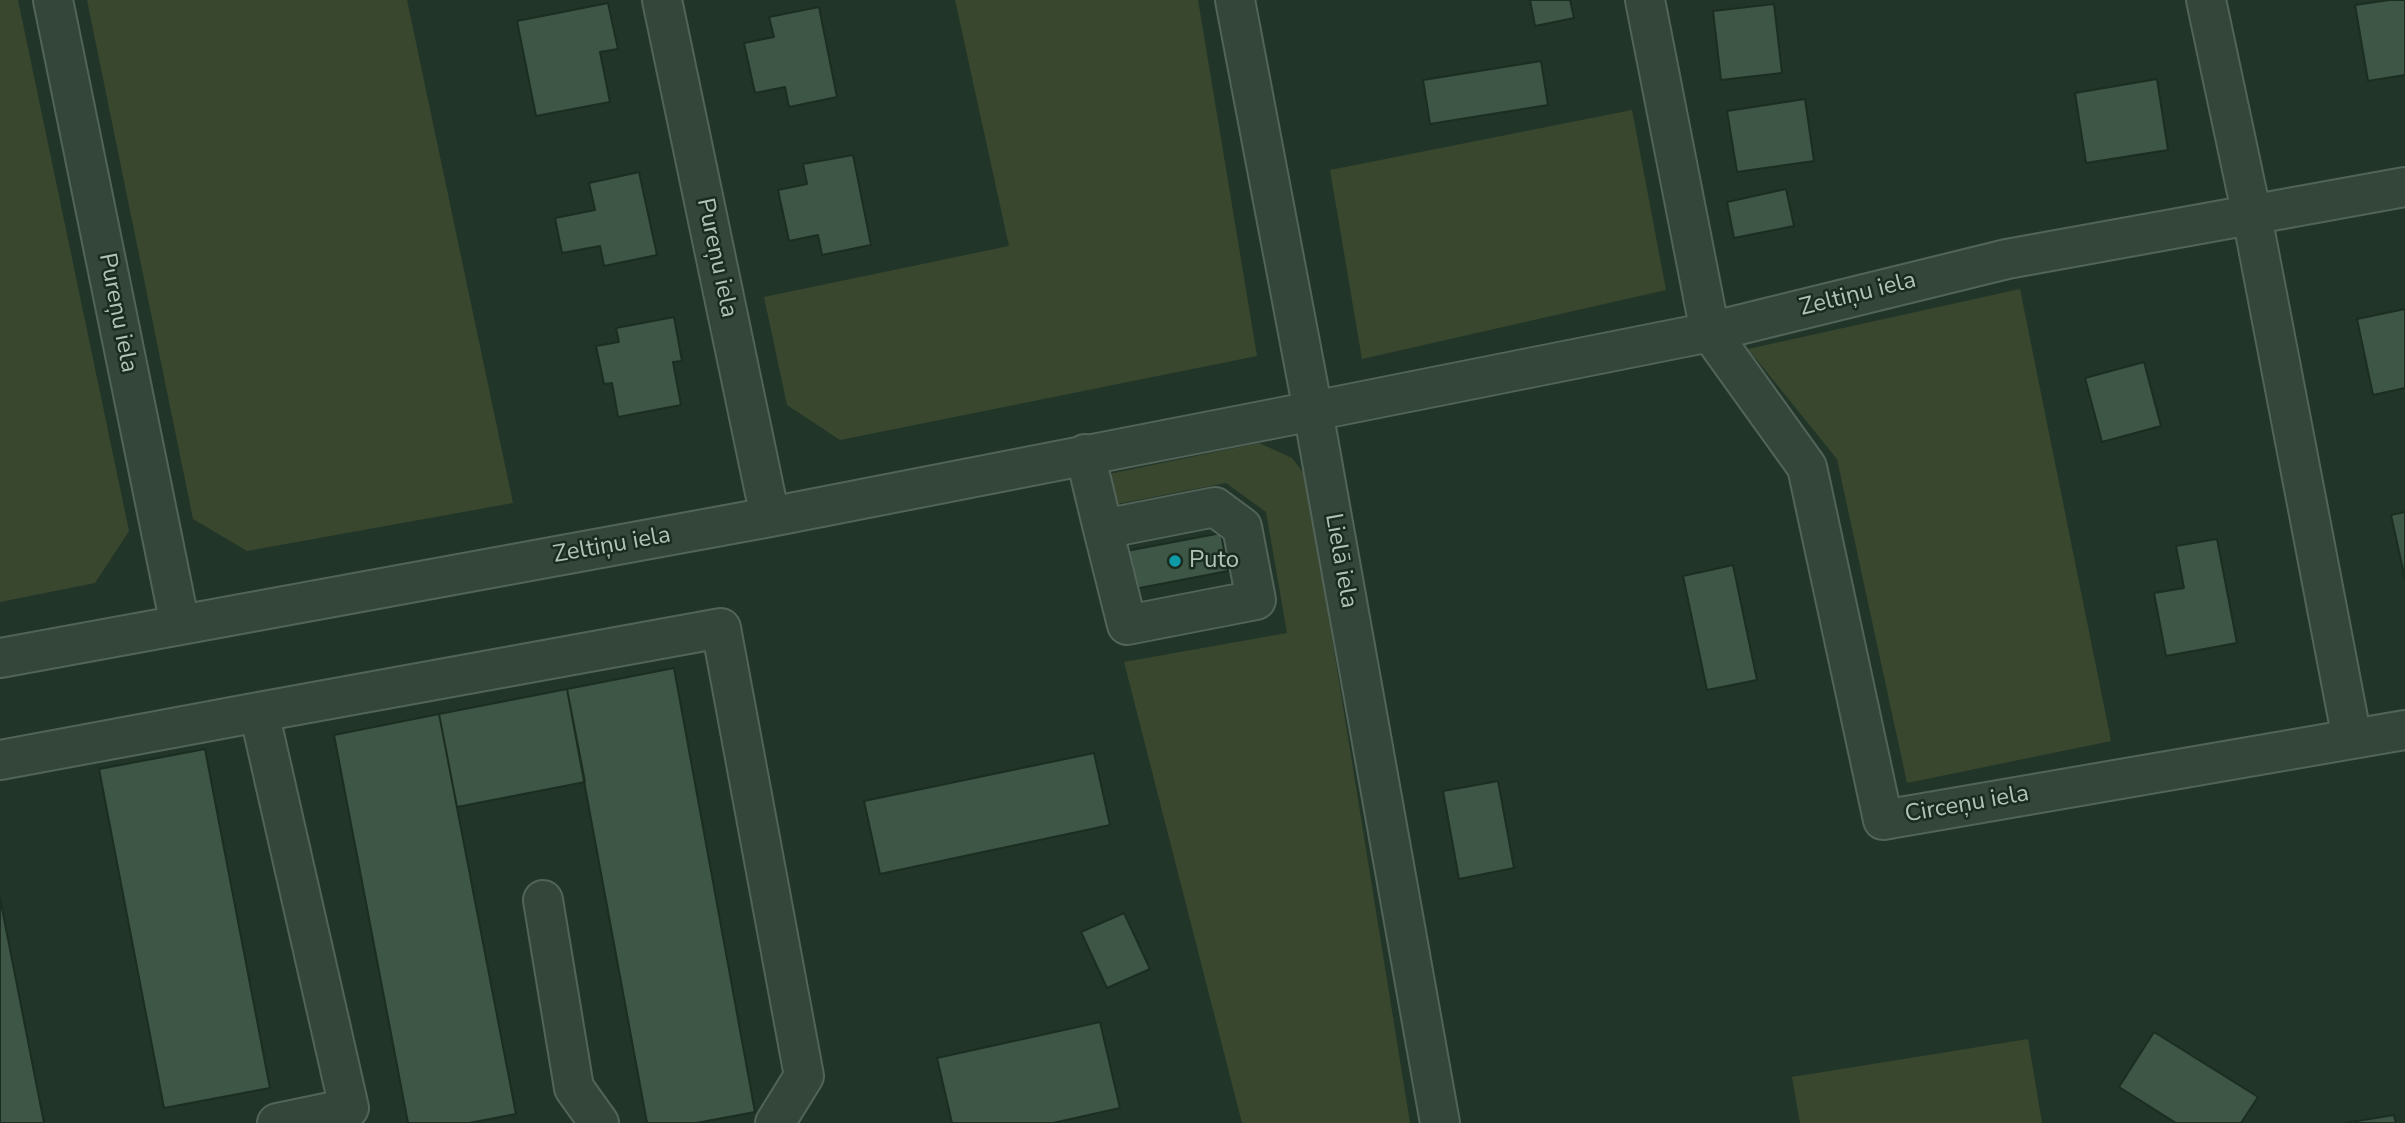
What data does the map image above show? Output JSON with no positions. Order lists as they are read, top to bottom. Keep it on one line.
{"streets":{"street":["Pureņu iela","Zeltiņu iela","Lielā iela","Circeņu iela"]},"crossings":[["Pureņu iela","Zeltiņu iela"],["Zeltiņu iela","Lielā iela"],["Zeltiņu iela","Circeņu iela"]],"places":["Puto"]}
